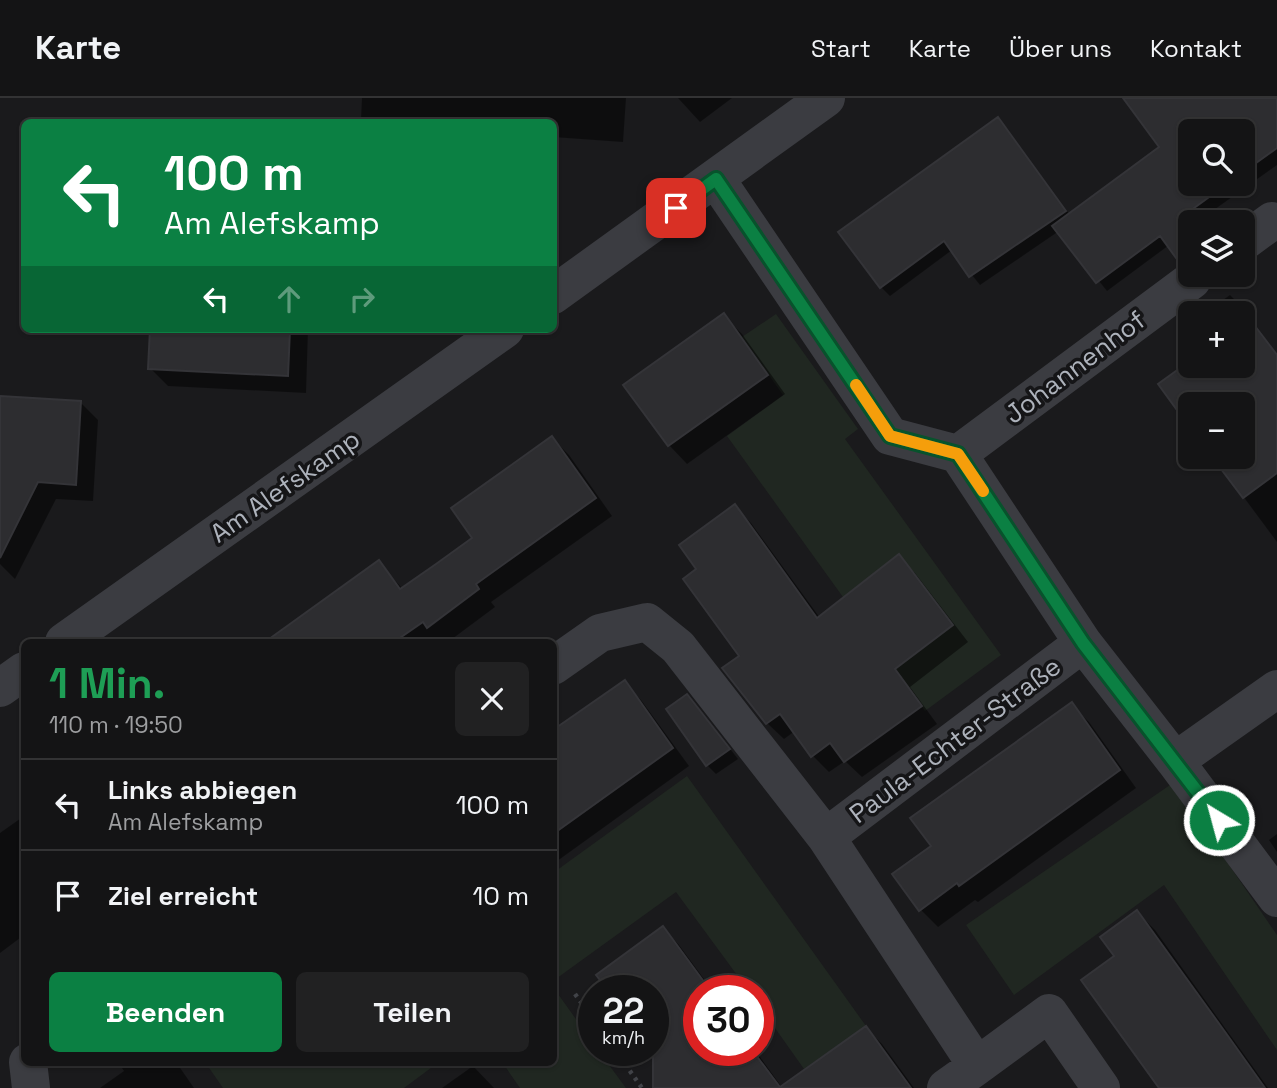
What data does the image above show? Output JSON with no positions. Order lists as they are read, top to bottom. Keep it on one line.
{"streets":{"street":["Johannenhof","Am Alefskamp","Paula-Echter-Straße"]},"page":{"header":"Karte","nav":["Start","Karte","Über uns","Kontakt"],"map_buttons":["+","−"],"turn":["100 m","Am Alefskamp"],"heading":["1 Min.","110 m · 19:50"],"list":[{"name":"Links abbiegen","note":"Am Alefskamp","value":"100 m"},{"name":"Ziel erreicht","value":"10 m"}],"buttons":["Beenden","Teilen"],"speed":"22 km/h","limit":"30"}}
